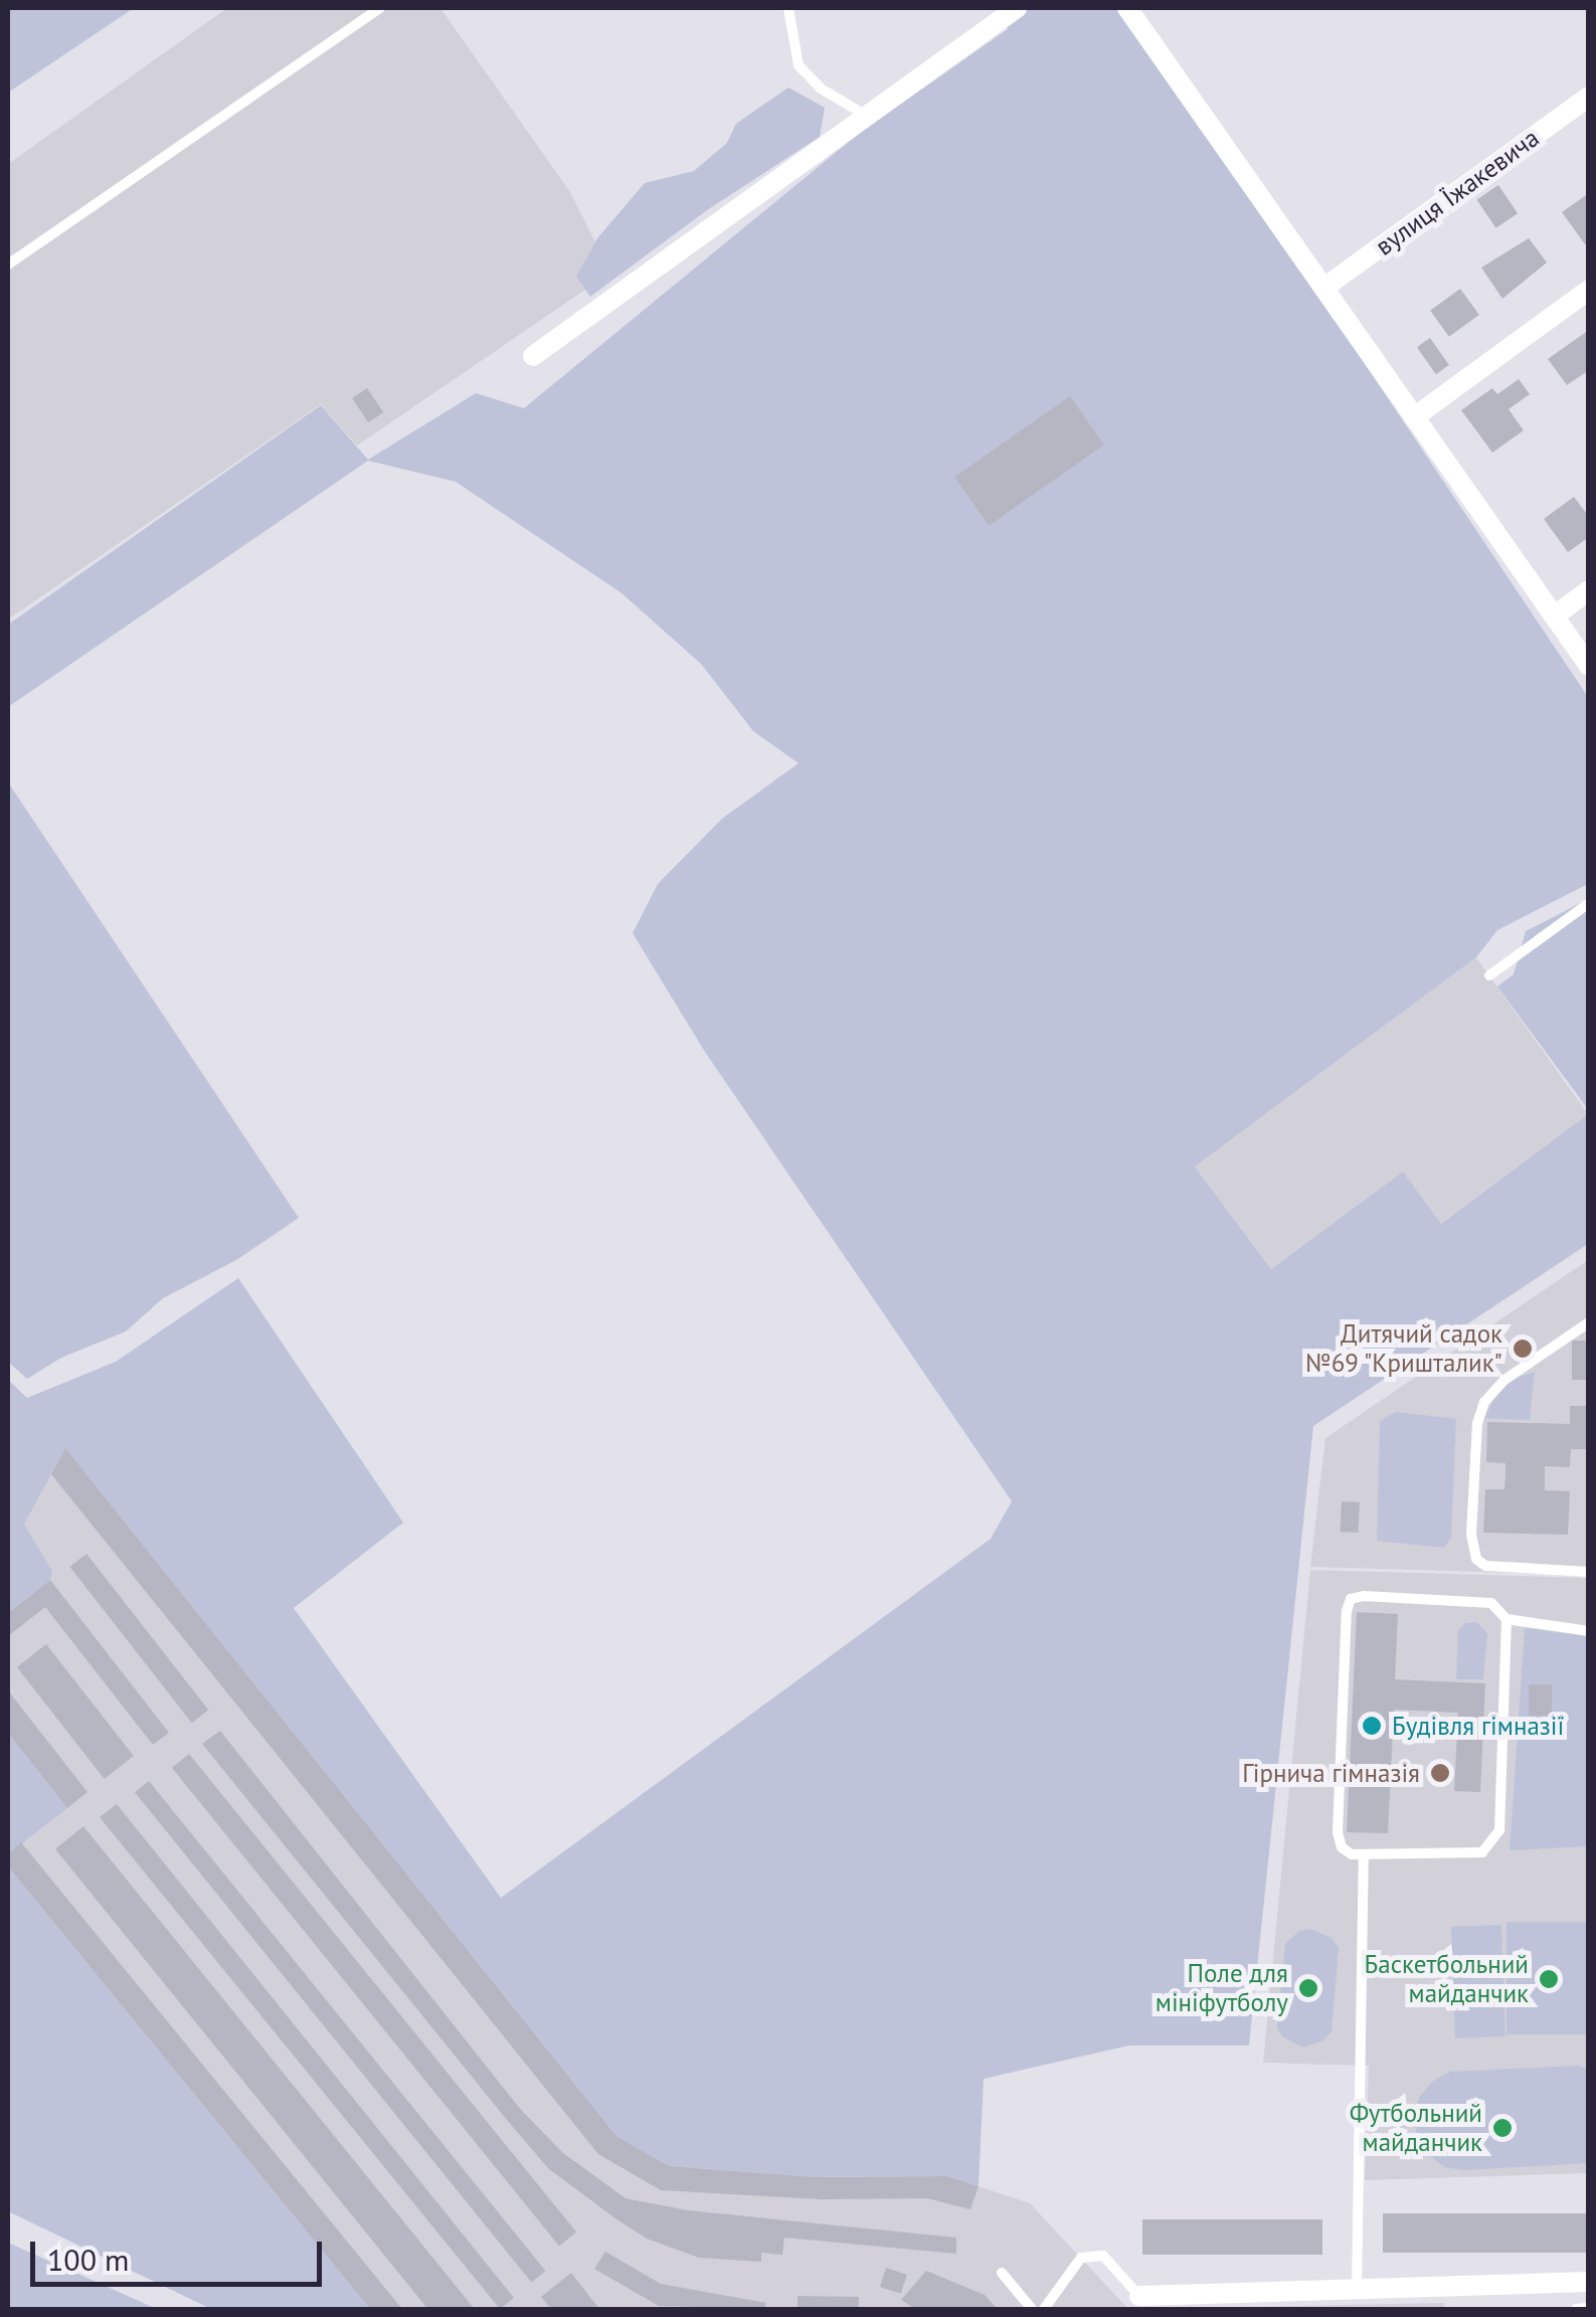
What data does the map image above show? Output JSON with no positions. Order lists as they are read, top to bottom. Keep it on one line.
{"streets":{"street":["вулиця Їжакевича"]},"places":["Дитячий садок №69 \"Кришталик\"","Будівля гімназії","Гірнича гімназія","Баскетбольний майданчик","Поле для мініфутболу","Футбольний майданчик"],"scale_bar":"100 m"}
